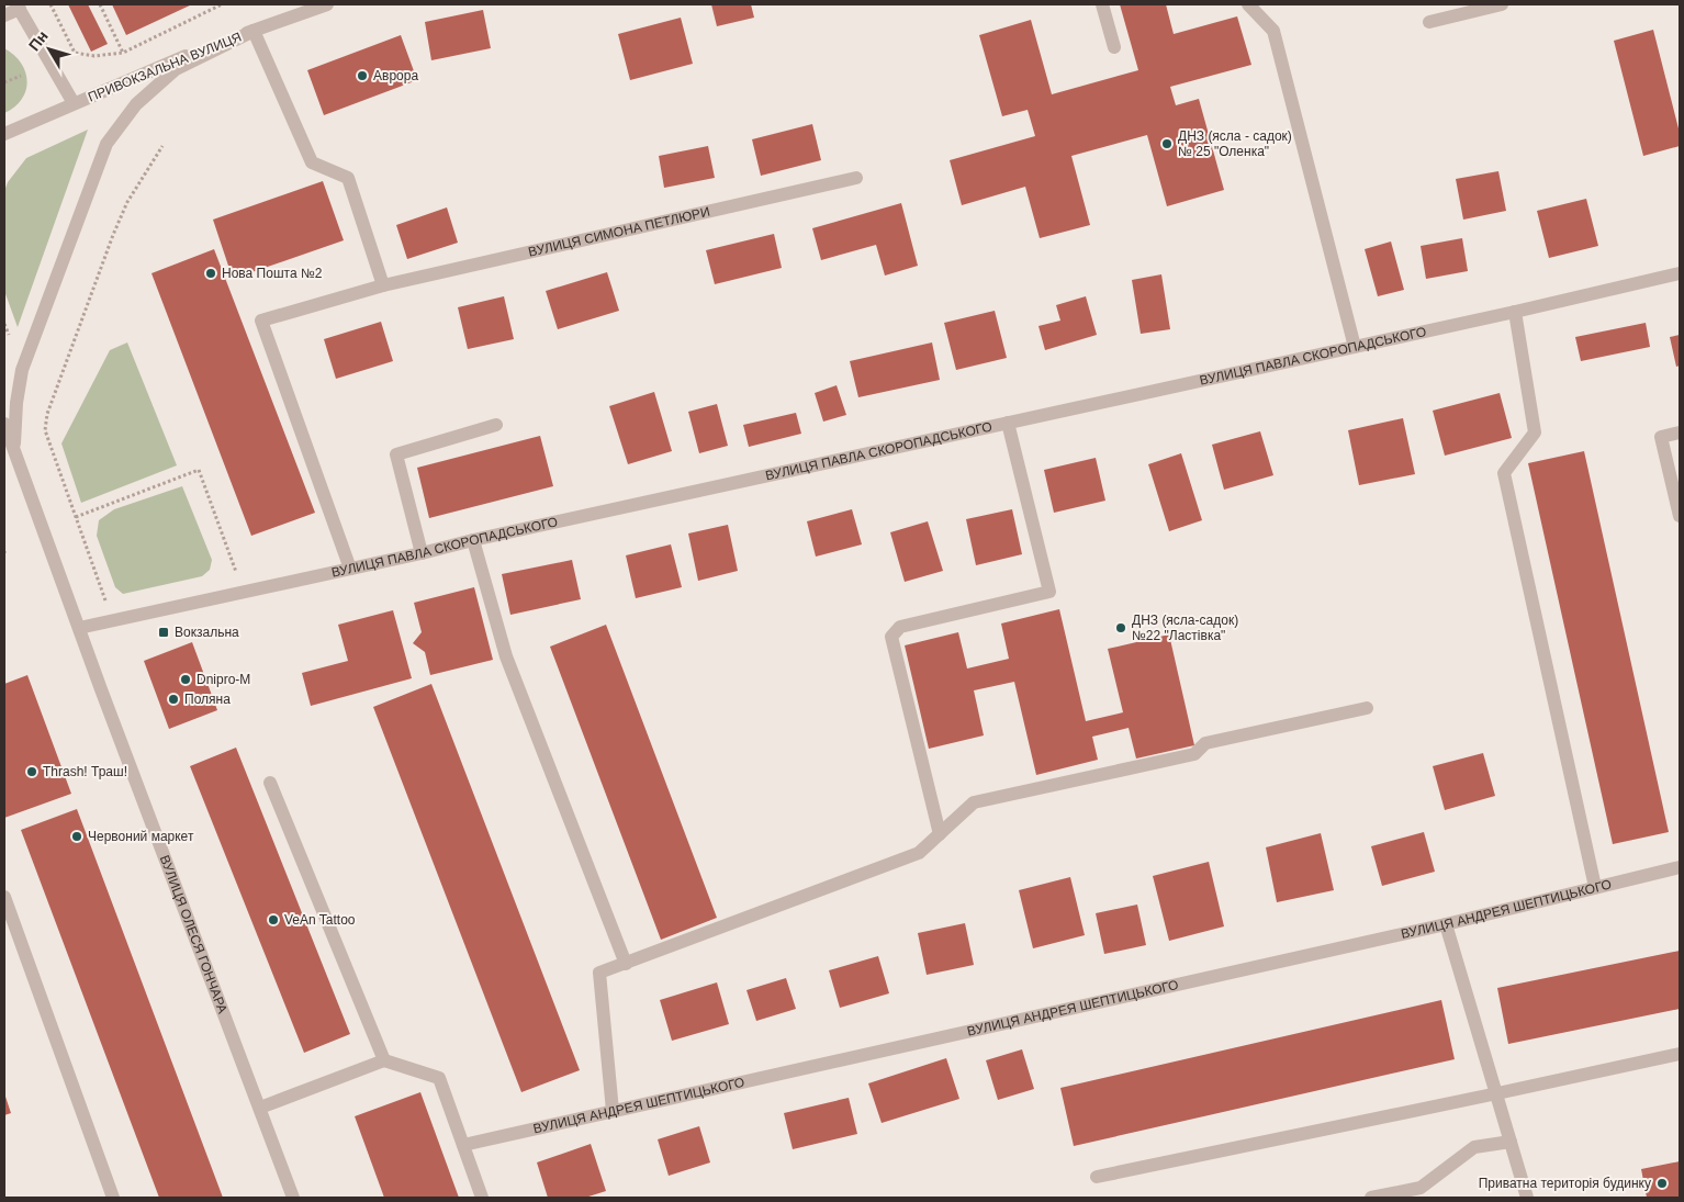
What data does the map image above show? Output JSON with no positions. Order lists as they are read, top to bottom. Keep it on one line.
{"streets":{"street":["ПРИВОКЗАЛЬНА ВУЛИЦЯ","ВУЛИЦЯ СИМОНА ПЕТЛЮРИ","ВУЛИЦЯ ПАВЛА СКОРОПАДСЬКОГО","ВУЛИЦЯ АНДРЕЯ ШЕПТИЦЬКОГО","ВУЛИЦЯ ОЛЕСЯ ГОНЧАРА"]},"crossings":[["ВУЛИЦЯ СИМОНА ПЕТЛЮРИ","ВУЛИЦЯ ПАВЛА СКОРОПАДСЬКОГО"],["ВУЛИЦЯ ПАВЛА СКОРОПАДСЬКОГО","ВУЛИЦЯ ОЛЕСЯ ГОНЧАРА"]],"places":{"other":["Аврора","ДНЗ (ясла - садок) № 25 \"Оленка\"","Нова Пошта №2","ДНЗ (ясла-садок) №22 \"Ластівка\"","Dnipro-M","Поляна","Thrash! Траш!","Червоний маркет","VeAn Tattoo","Приватна територія будинку"],"transit":["Вокзальна"]},"north":"top left"}
